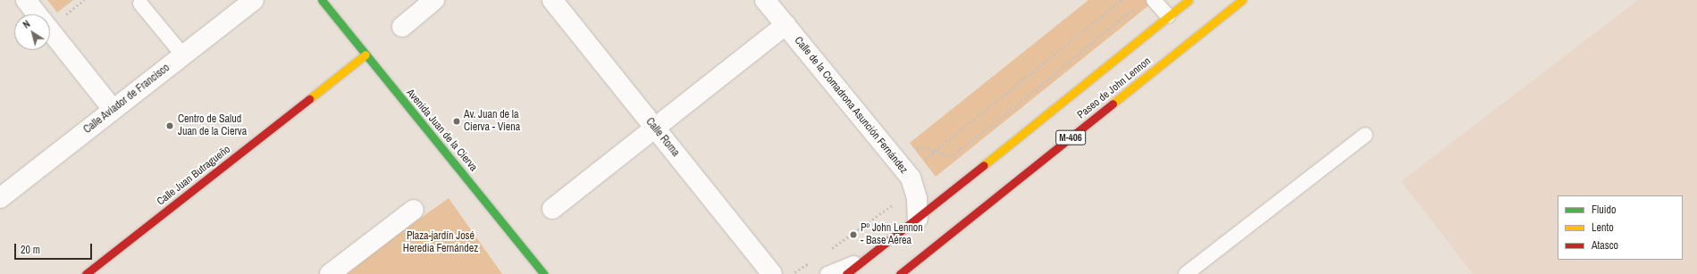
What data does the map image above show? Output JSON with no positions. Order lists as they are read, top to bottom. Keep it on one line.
{"streets":{"main road":["Paseo de John Lennon","Avenida Juan de la Cierva","M-406","Calle Juan Butragueño"],"street":["Calle Aviador de Francisco","Calle de la Comadrona Asunción Fernández","Calle Roma"]},"crossings":[["Paseo de John Lennon","Calle de la Comadrona Asunción Fernández"],["Avenida Juan de la Cierva","Calle Juan Butragueño"]],"parks":["Plaza-jardín José Heredia Fernández"],"places":["Av. Juan de la Cierva - Viena","Centro de Salud Juan de la Cierva","Pº John Lennon - Base Aérea"],"legend":["Fluido","Lento","Atasco"],"scale_bar":"20 m","north":"top left"}
